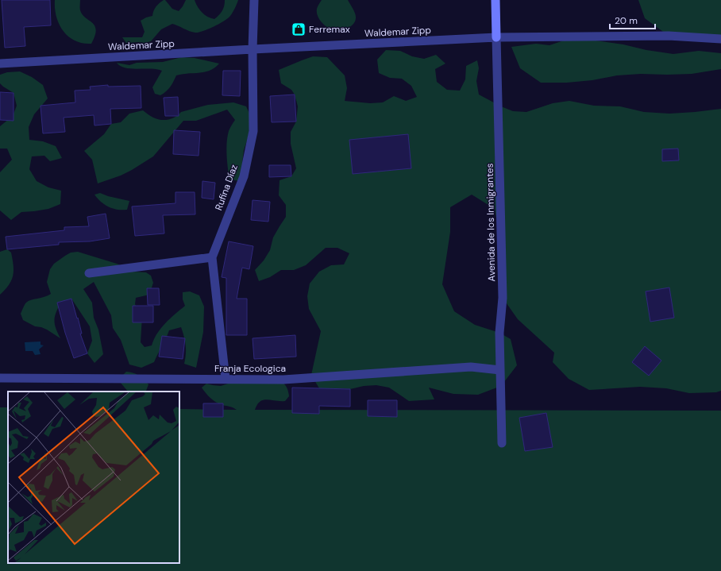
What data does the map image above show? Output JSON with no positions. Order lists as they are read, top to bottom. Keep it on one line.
{"streets":{"main road":["Avenida de los Inmigrantes"],"street":["Waldemar Zipp","Rufina Díaz","Franja Ecologica"]},"crossings":[["Waldemar Zipp","Rufina Díaz"],["Waldemar Zipp","Avenida de los Inmigrantes"],["Rufina Díaz","Franja Ecologica"],["Avenida de los Inmigrantes","Franja Ecologica"]],"places":{"shop":["Ferremax"]},"scale_bar":"20 m"}
